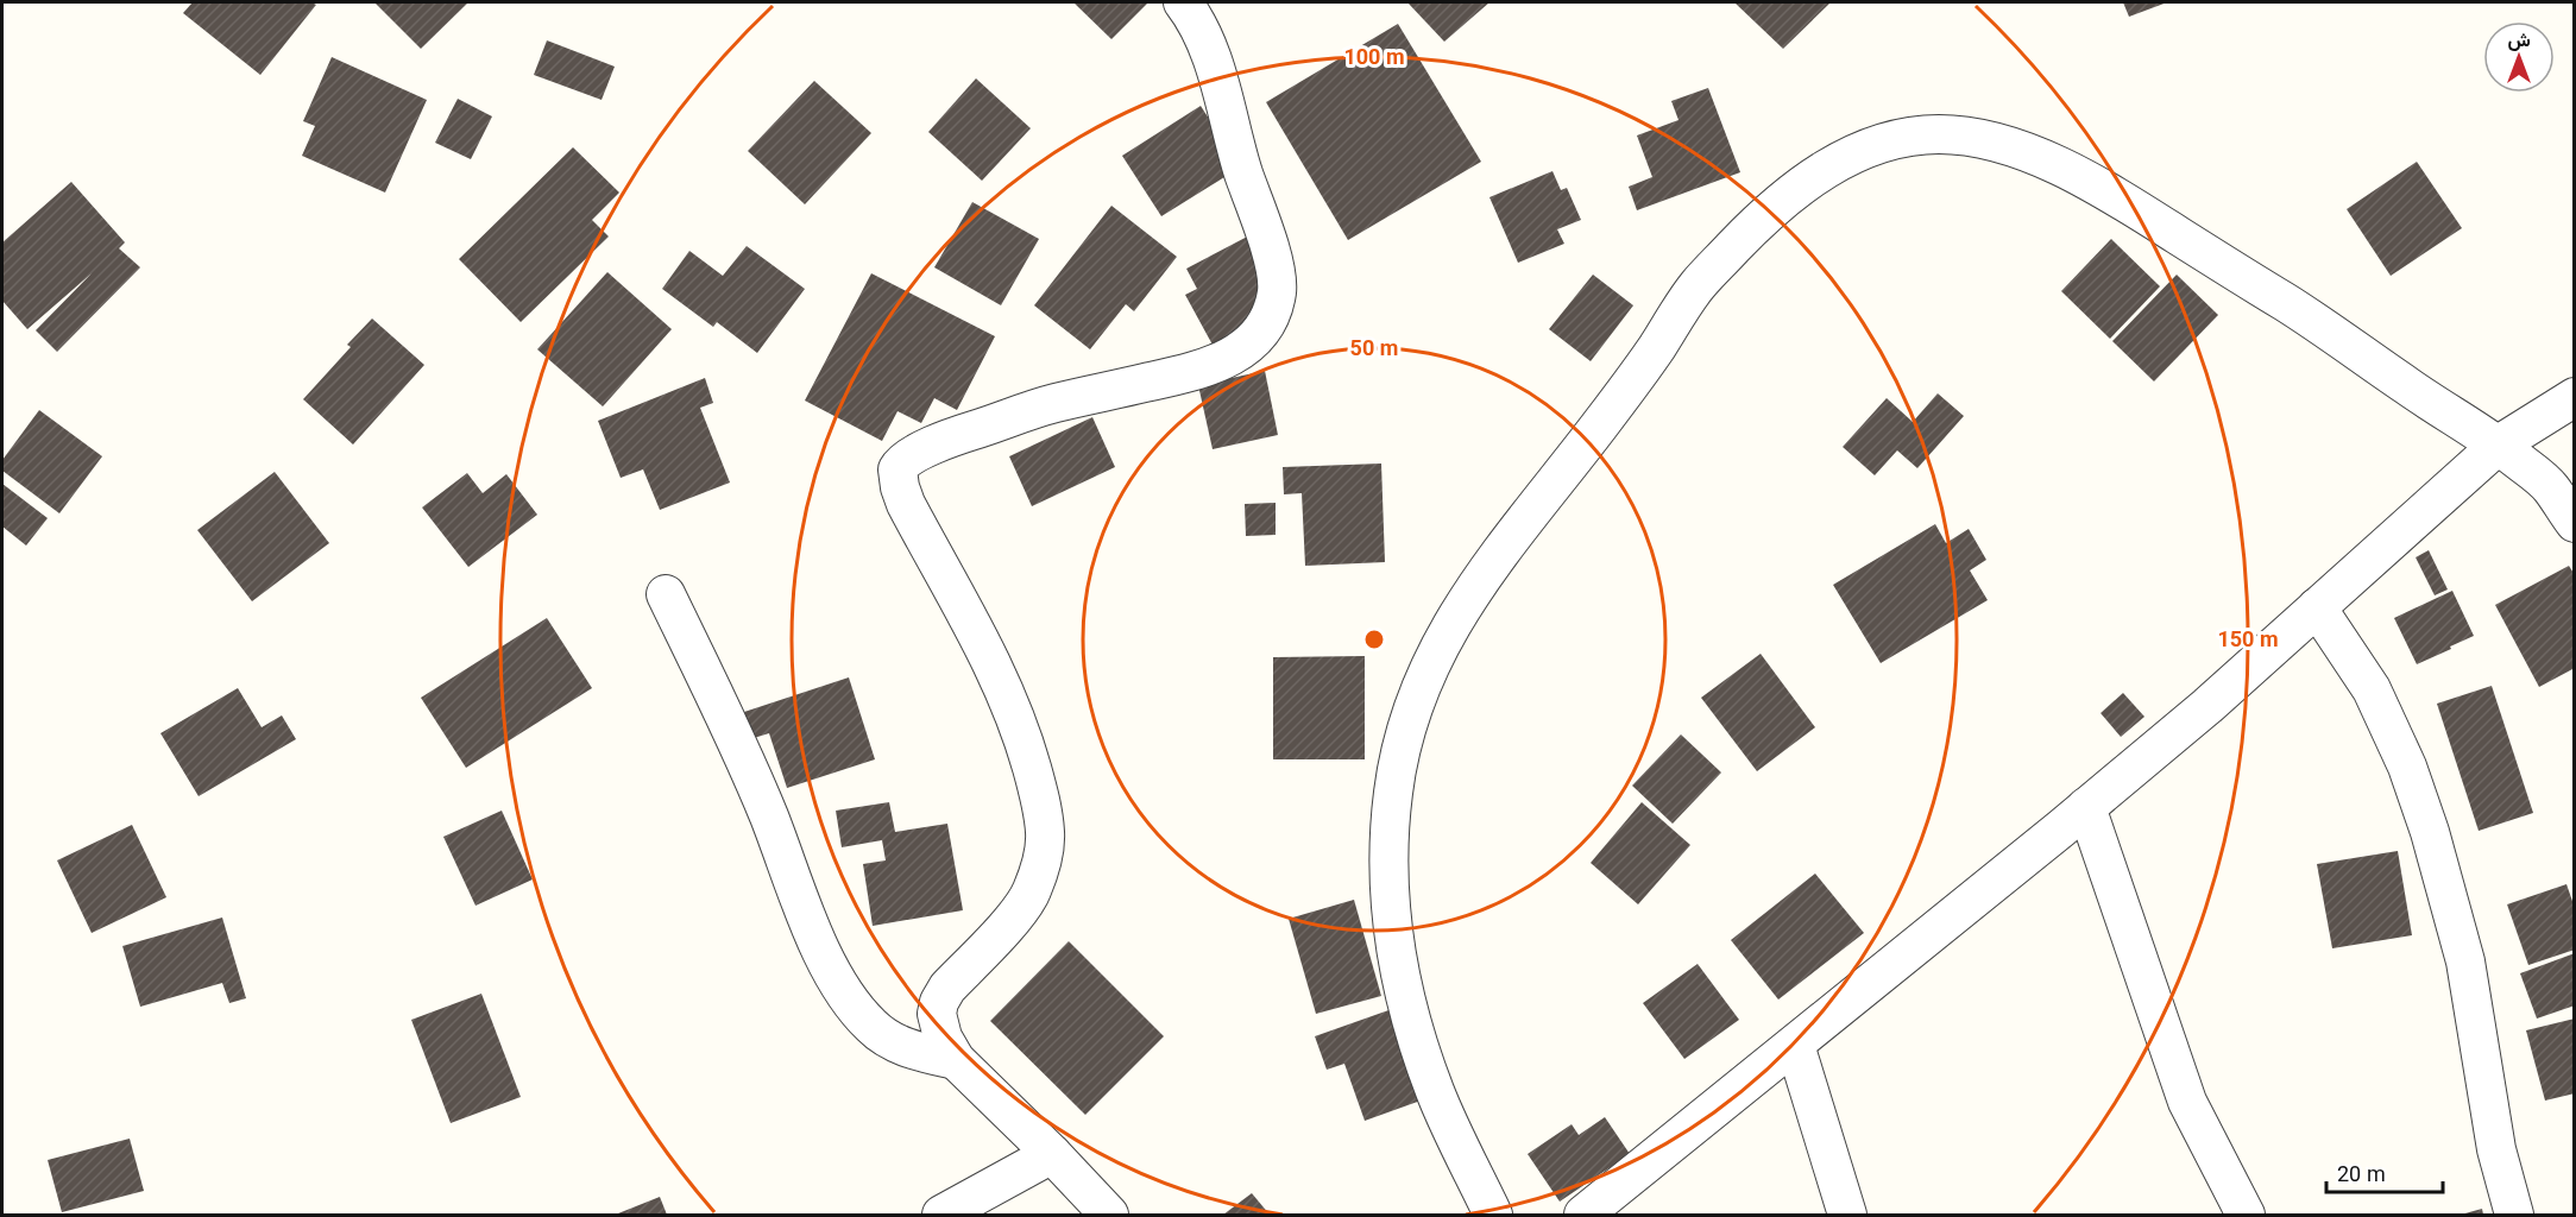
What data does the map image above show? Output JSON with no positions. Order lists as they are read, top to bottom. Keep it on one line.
{"scale_bar":"20 m","north":"top","rings":["100 m","50 m","150 m"]}
